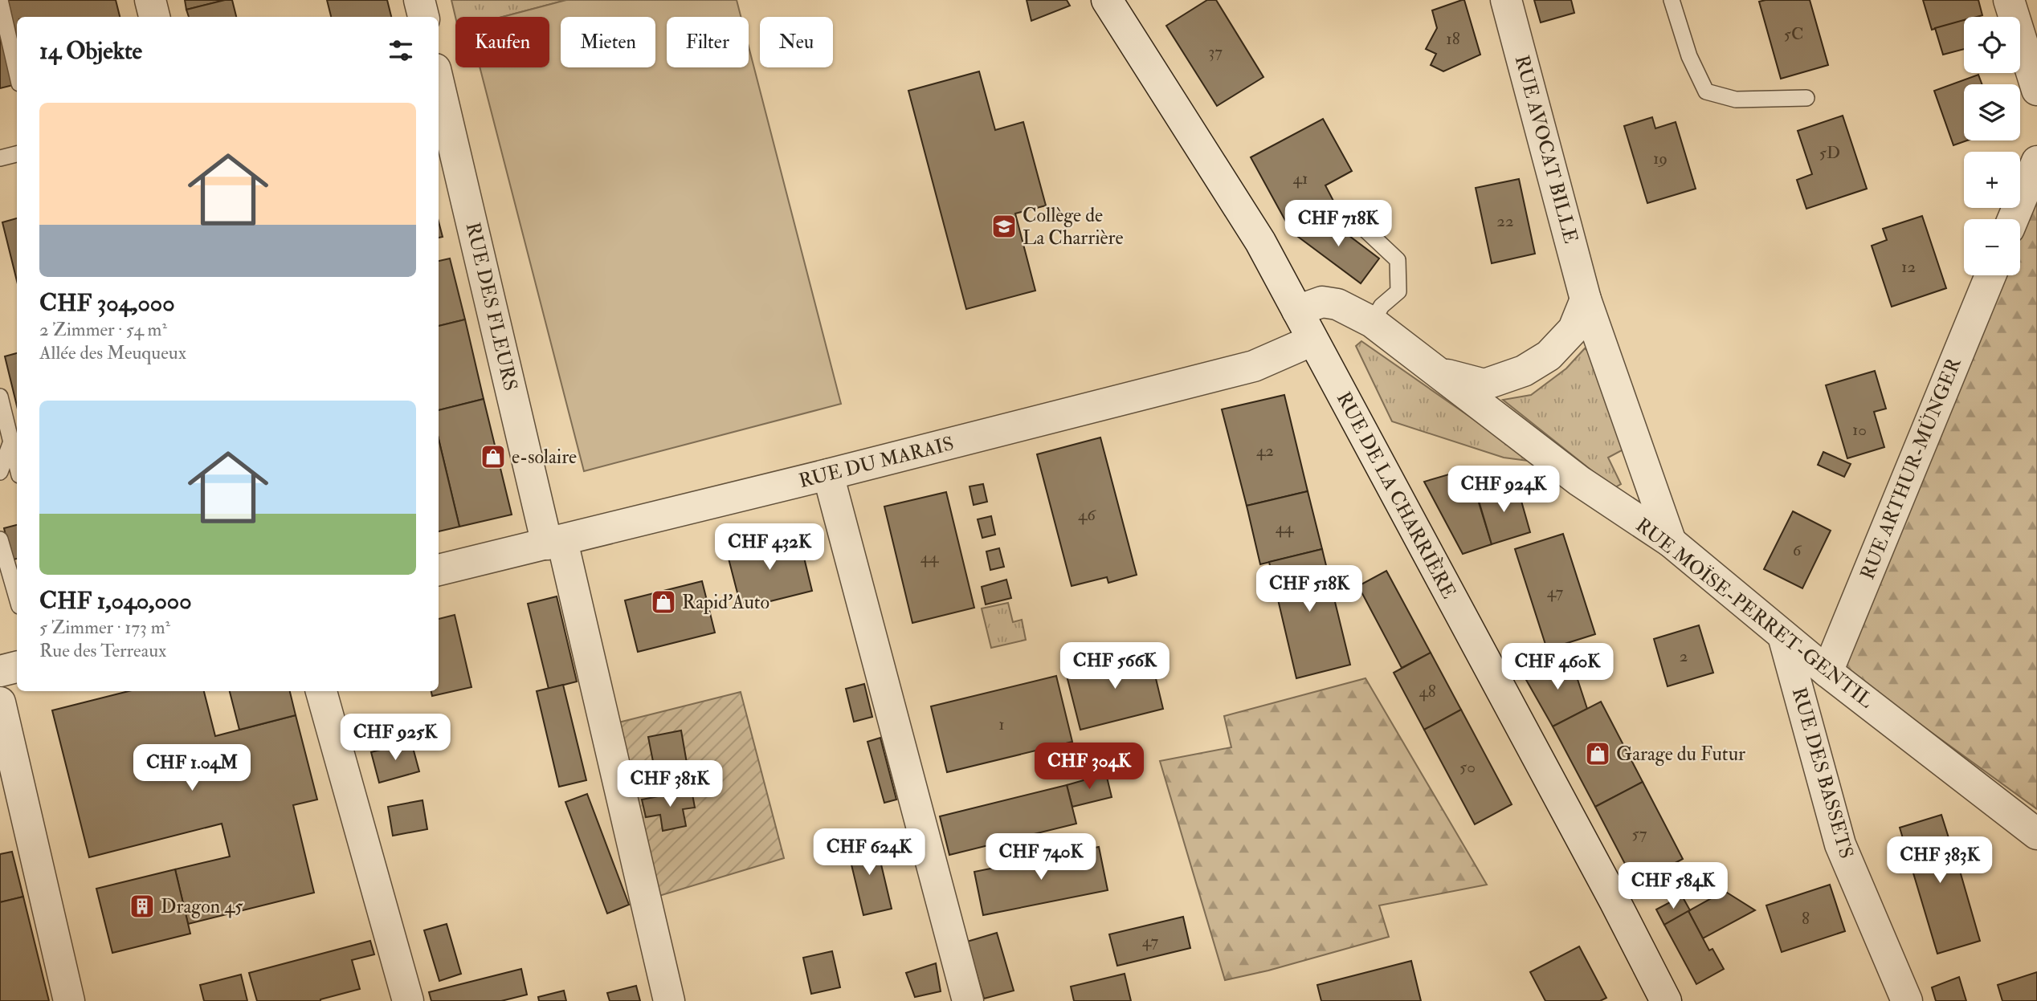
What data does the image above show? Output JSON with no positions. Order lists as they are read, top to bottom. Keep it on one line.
{"streets":{"street":["RUE AVOCAT BILLE","RUE DES FLEURS","RUE DU MARAIS","RUE ARTHUR-MÜNGER","RUE DE LA CHARRIÈRE","RUE MOÏSE-PERRET-GENTIL","RUE DES BASSETS"]},"crossings":[["RUE AVOCAT BILLE","RUE MOÏSE-PERRET-GENTIL"],["RUE DES FLEURS","RUE DU MARAIS"],["RUE DU MARAIS","RUE DE LA CHARRIÈRE"],["RUE ARTHUR-MÜNGER","RUE MOÏSE-PERRET-GENTIL"],["RUE DE LA CHARRIÈRE","RUE MOÏSE-PERRET-GENTIL"],["RUE MOÏSE-PERRET-GENTIL","RUE DES BASSETS"]],"places":{"school or university":["Collège de La Charrière"],"shop":["e-solaire","Rapid'Auto","Garage du Futur"],"building":["Dragon 45"]},"house_numbers":["5C","18","37","5D","19","41","22","12","10","42","46","44","6","44","47","2","48","1","50","57","8","47"],"page":{"map_buttons":["+","−"],"chip":["Kaufen","Mieten","Filter","Neu"],"heading":"14 Objekte","list":[{"name":"CHF 304,000","note":"2 Zimmer · 54 m² · Allée des Meuqueux"},{"name":"CHF 1,040,000","note":"5 Zimmer · 173 m² · Rue des Terreaux"}],"price":["CHF 718K","CHF 924K","CHF 432K","CHF 518K","CHF 566K","CHF 460K","CHF 925K","CHF 304K","CHF 1.04M","CHF 381K","CHF 624K","CHF 740K","CHF 383K","CHF 584K"]}}
